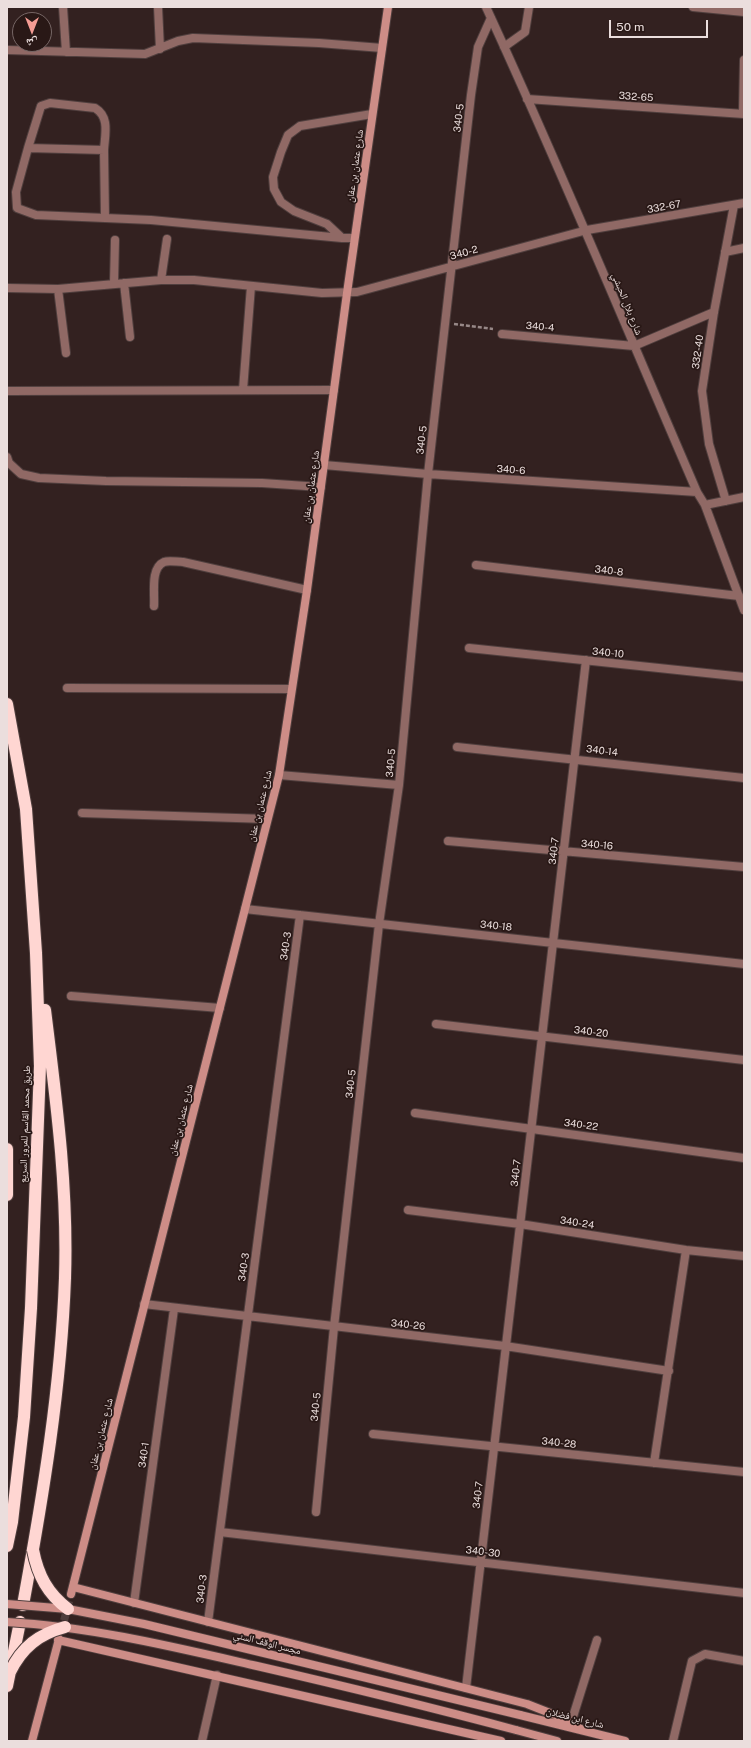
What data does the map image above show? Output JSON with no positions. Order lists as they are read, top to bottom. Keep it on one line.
{"streets":{"highway":["طريق محمد القاسم للمرور السريع"],"street":["332-65","340-5","شارع عثمان بن عفان","332-67","340-2","شارع بلال الحبشي","340-4","332-40","340-6","340-8","340-10","340-14","340-16","340-7","340-18","340-3","340-20","340-22","340-24","340-26","340-28","340-1","340-30","مجسر الوقف السني","شارع ابن فضلان"]},"crossings":[["332-65","شارع بلال الحبشي"],["340-5","340-2"],["340-5","شارع بلال الحبشي"],["340-5","340-6"],["340-5","340-18"],["340-5","340-26"],["شارع عثمان بن عفان","340-2"],["شارع عثمان بن عفان","340-6"],["شارع عثمان بن عفان","340-18"],["شارع عثمان بن عفان","340-26"],["شارع عثمان بن عفان","340-1"],["332-67","340-2"],["332-67","شارع بلال الحبشي"],["332-67","332-40"],["340-2","شارع بلال الحبشي"],["شارع بلال الحبشي","340-4"],["شارع بلال الحبشي","340-6"],["شارع بلال الحبشي","340-8"],["340-10","340-7"],["340-14","340-7"],["340-16","340-7"],["340-7","340-18"],["340-7","340-20"],["340-7","340-22"],["340-7","340-24"],["340-7","340-26"],["340-7","340-28"],["340-7","340-30"],["340-18","340-3"],["340-3","340-26"],["340-3","340-30"],["340-26","340-1"],["مجسر الوقف السني","شارع ابن فضلان"]],"scale_bar":"50 m","north":"bottom"}
